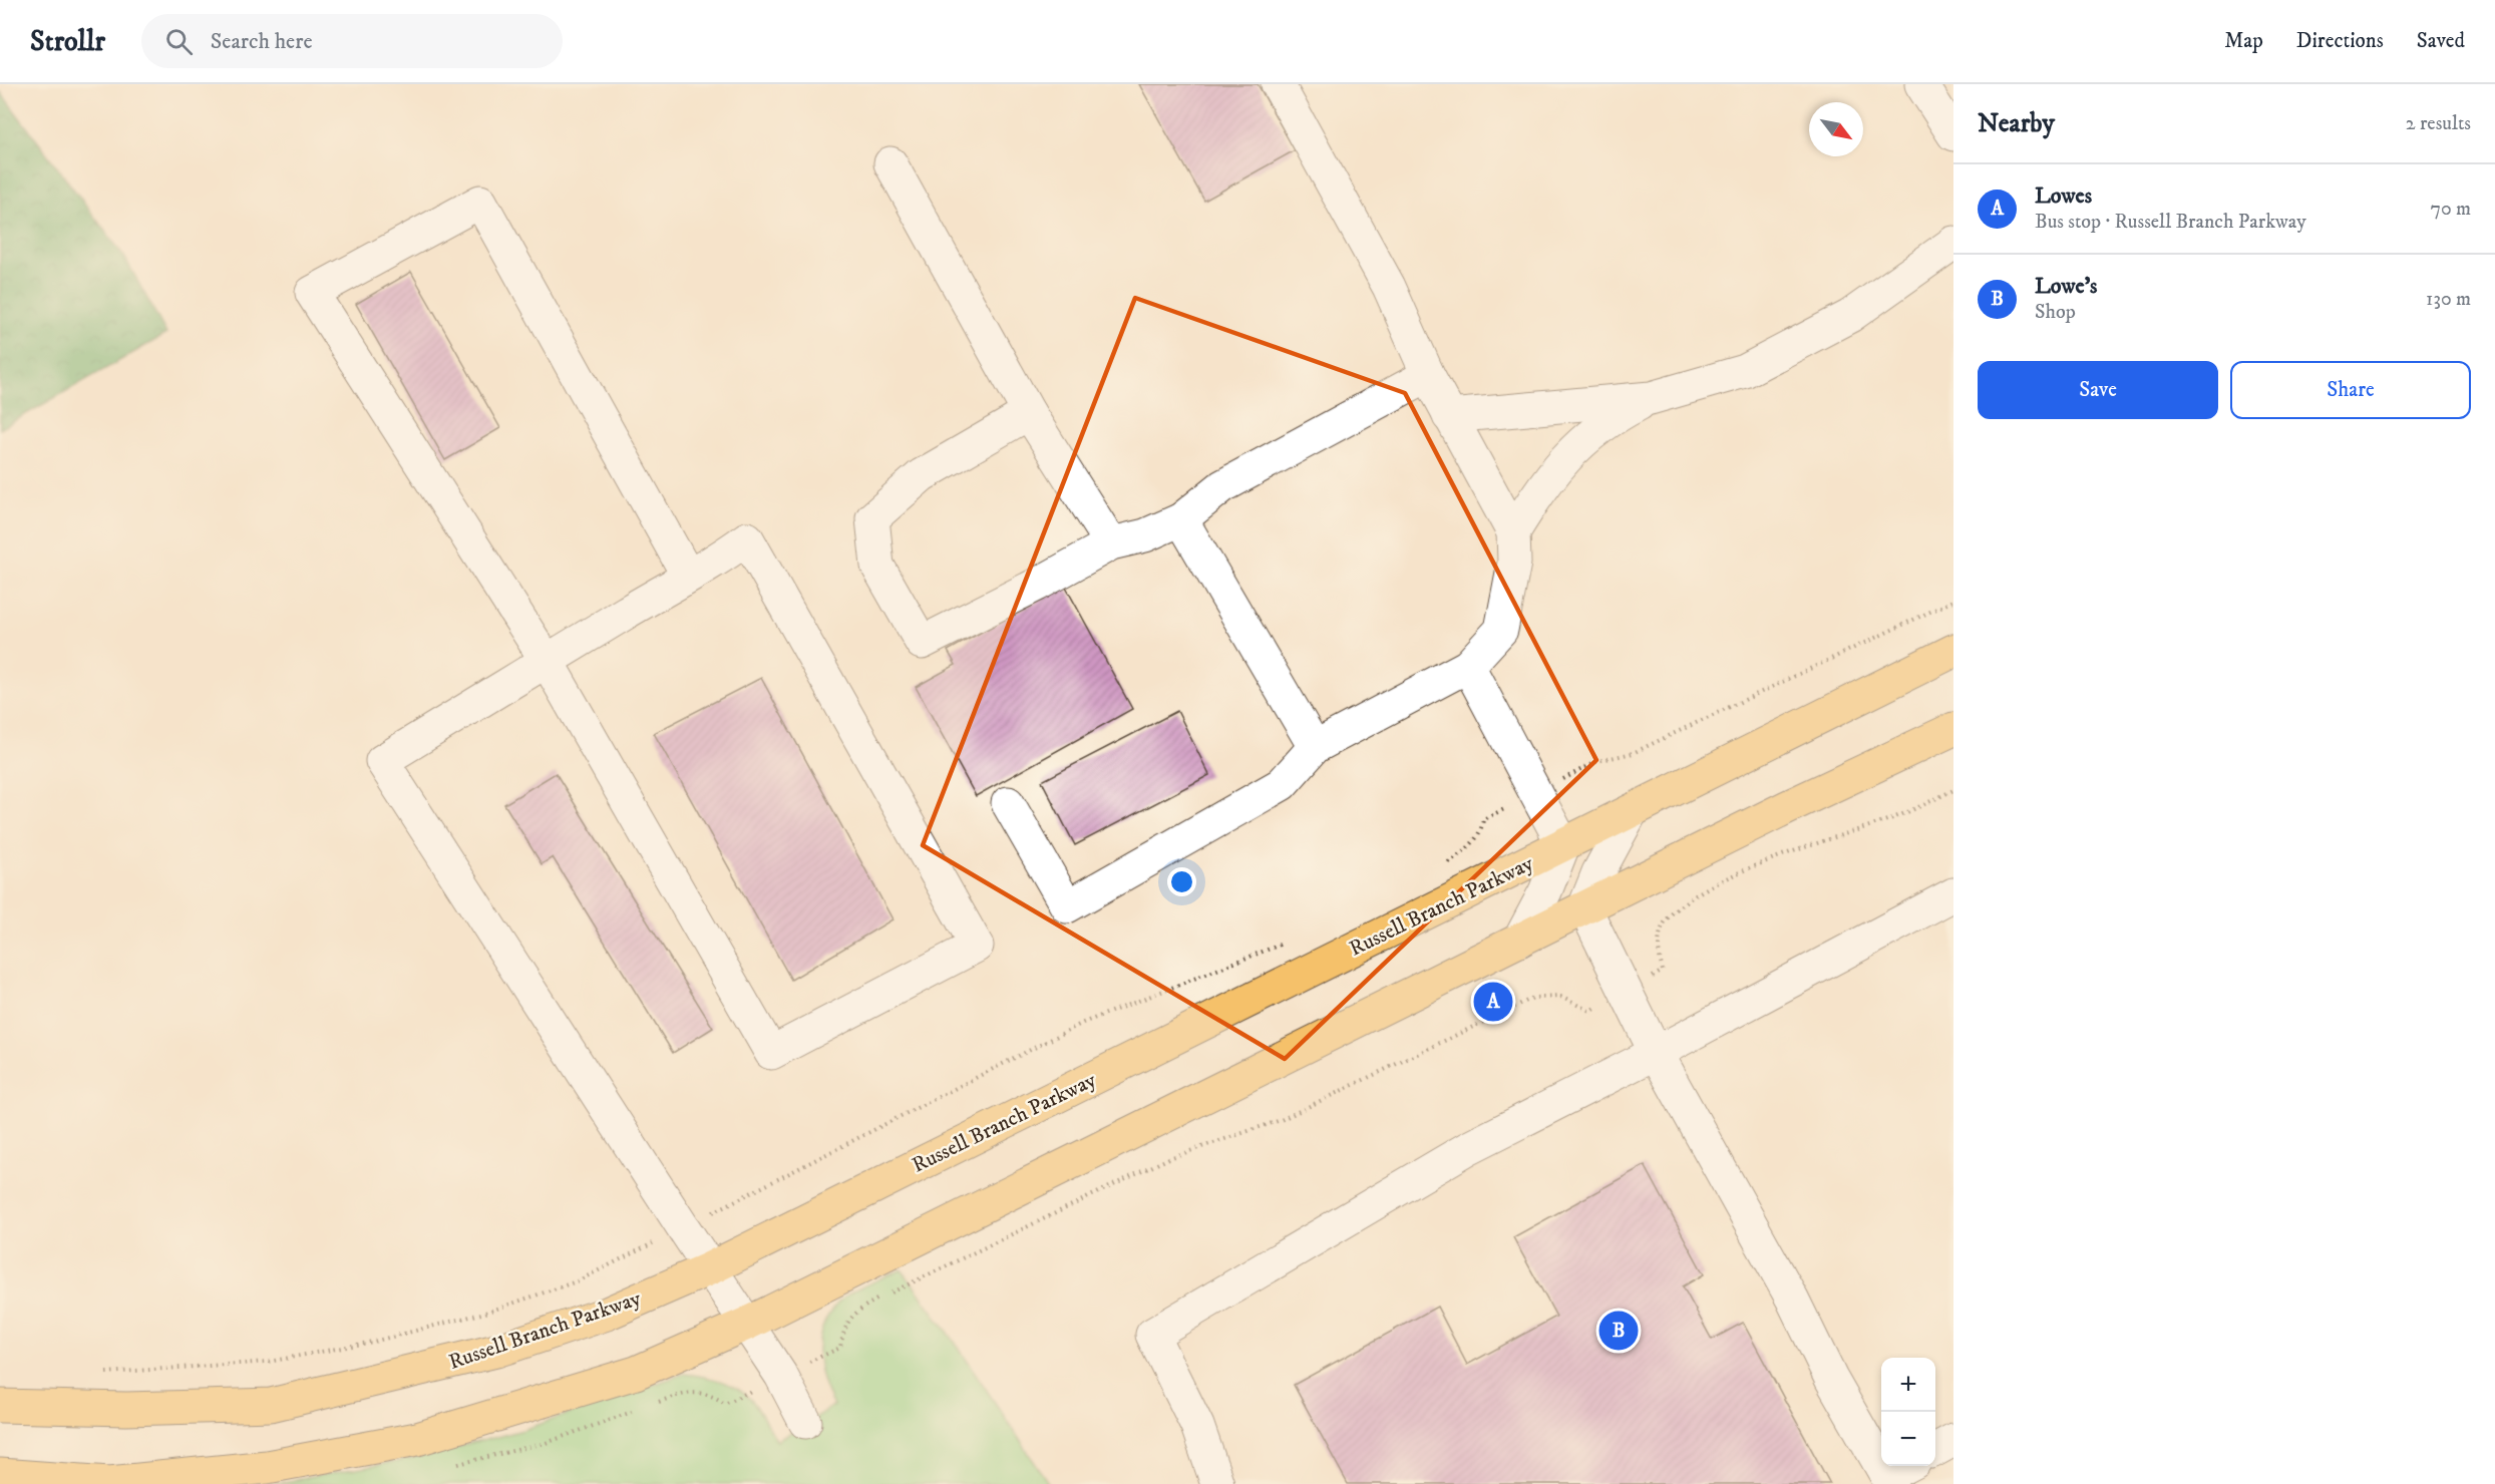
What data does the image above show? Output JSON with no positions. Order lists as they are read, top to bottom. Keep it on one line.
{"streets":{"main road":["Russell Branch Parkway"]},"north":"bottom right","page":{"header":"Strollr","search":"Search here","nav":["Map","Directions","Saved"],"heading":["Nearby","2 results"],"list":[{"mark":"A","name":"Lowes","note":"Bus stop · Russell Branch Parkway","value":"70 m"},{"mark":"B","name":"Lowe's","note":"Shop","value":"130 m"}],"buttons":["Save","Share"],"pins":["A","B"],"map_buttons":["+","−"]}}
